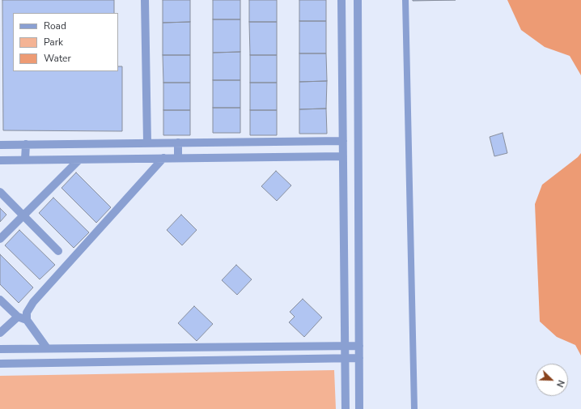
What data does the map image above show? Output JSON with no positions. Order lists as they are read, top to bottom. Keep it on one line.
{"legend":["Road","Park","Water"],"north":"bottom right"}
